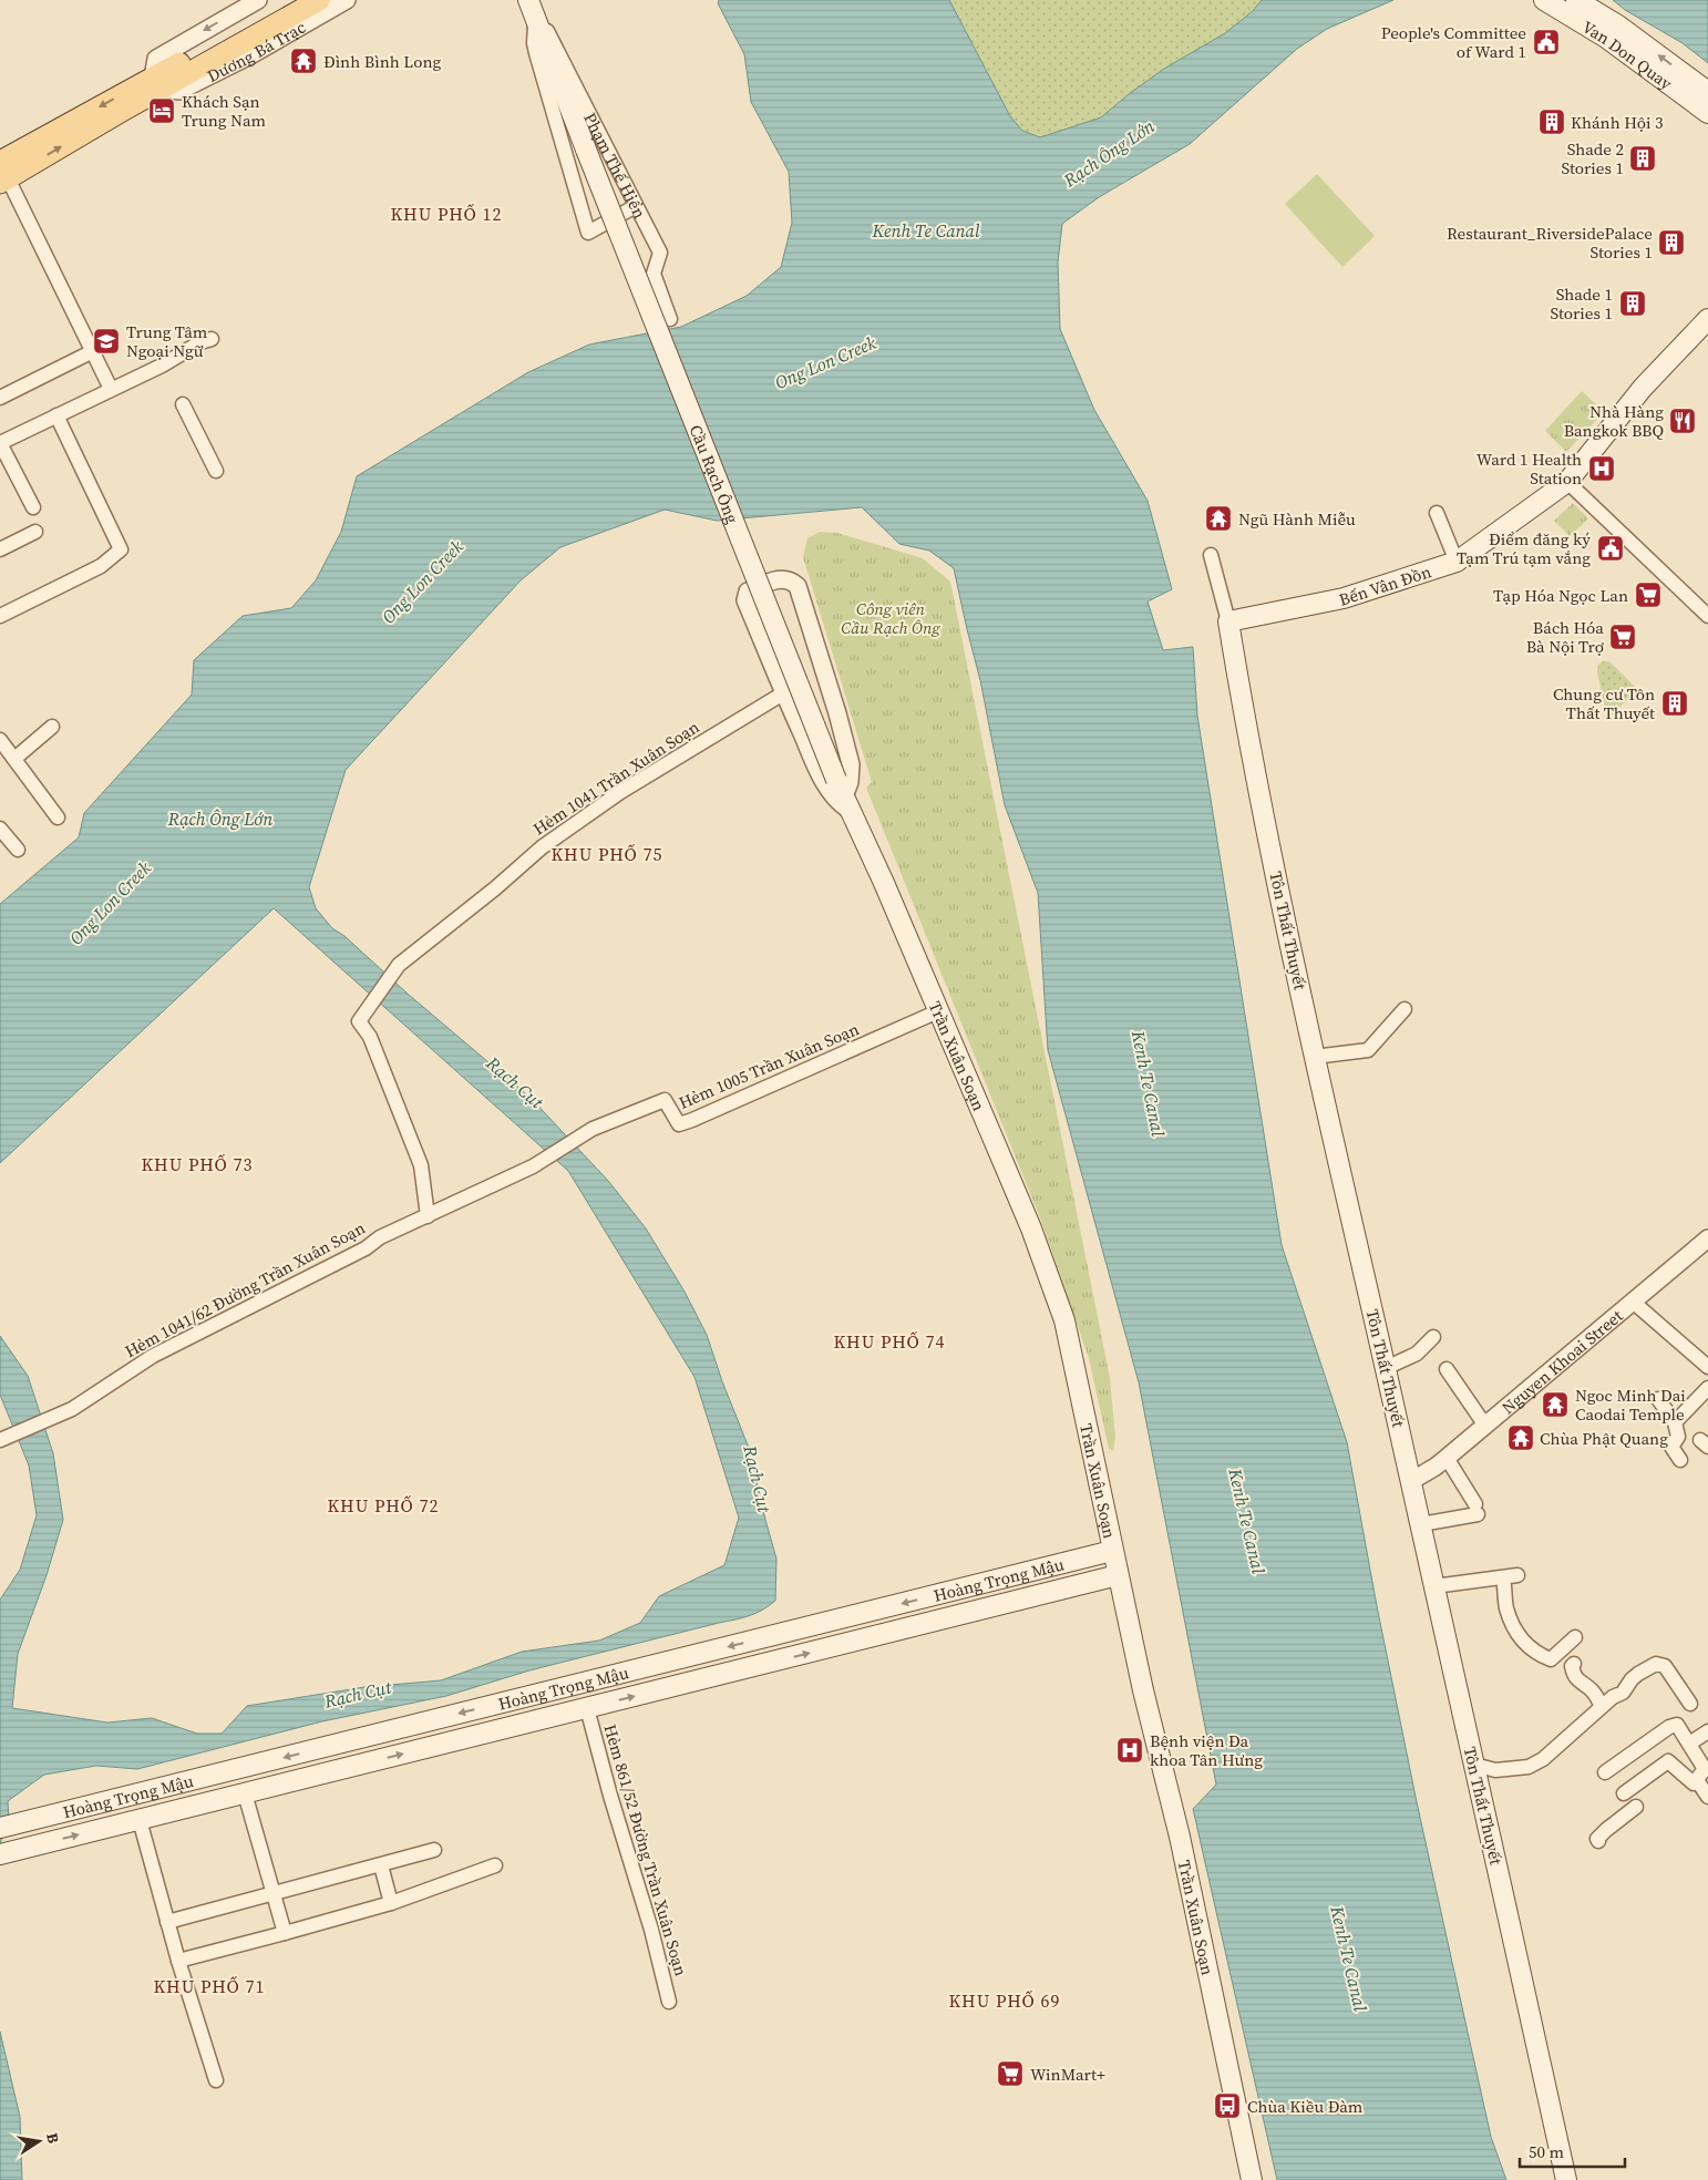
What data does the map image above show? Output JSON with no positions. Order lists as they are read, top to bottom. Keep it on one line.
{"streets":{"main road":["Dương Bá Trạc","Van Don Quay","Phạm Thế Hiển","Cầu Rạch Ông","Bến Vân Đồn","Tôn Thất Thuyết","Trần Xuân Soạn","Hoàng Trọng Mậu"],"street":["Hẻm 1041 Trần Xuân Soạn","Hẻm 1005 Trần Xuân Soạn","Hẻm 1041/62 Đường Trần Xuân Soạn","Nguyen Khoai Street","Hẻm 861/52 Đường Trần Xuân Soạn"]},"crossings":[["Phạm Thế Hiển","Cầu Rạch Ông"],["Cầu Rạch Ông","Trần Xuân Soạn"],["Bến Vân Đồn","Tôn Thất Thuyết"],["Hẻm 1041 Trần Xuân Soạn","Trần Xuân Soạn"],["Hẻm 1041 Trần Xuân Soạn","Hẻm 1041/62 Đường Trần Xuân Soạn"],["Tôn Thất Thuyết","Nguyen Khoai Street"],["Trần Xuân Soạn","Hẻm 1005 Trần Xuân Soạn"],["Trần Xuân Soạn","Hoàng Trọng Mậu"],["Hẻm 1005 Trần Xuân Soạn","Hẻm 1041/62 Đường Trần Xuân Soạn"],["Hoàng Trọng Mậu","Hẻm 861/52 Đường Trần Xuân Soạn"]],"districts":["KHU PHỐ 12","KHU PHỐ 75","KHU PHỐ 73","KHU PHỐ 74","KHU PHỐ 72","KHU PHỐ 71","KHU PHỐ 69"],"water":["Rạch Ông Lớn","Kenh Te Canal","Ong Lon Creek","Rạch Cụt"],"parks":["Công viên Cầu Rạch Ông"],"places":{"public building":["People's Committee of Ward 1","Điểm đăng ký Tạm Trú tạm vắng"],"temple":["Đình Bình Long","Ngũ Hành Miễu","Ngoc Minh Dai Caodai Temple","Chùa Phật Quang"],"hotel":["Khách Sạn Trung Nam"],"building":["Khánh Hội 3","Shade 2 Stories 1","Restaurant_RiversidePalace Stories 1","Shade 1 Stories 1","Chung cư Tôn Thất Thuyết"],"school or university":["Trung Tâm Ngoại Ngữ"],"restaurant":["Nhà Hàng Bangkok BBQ"],"hospital":["Ward 1 Health Station","Bệnh viện Đa khoa Tân Hưng"],"supermarket":["Tạp Hóa Ngọc Lan","Bách Hóa Bà Nội Trợ","WinMart+"],"bus stop":["Chùa Kiều Đàm"]},"scale_bar":"50 m","north":"right"}
